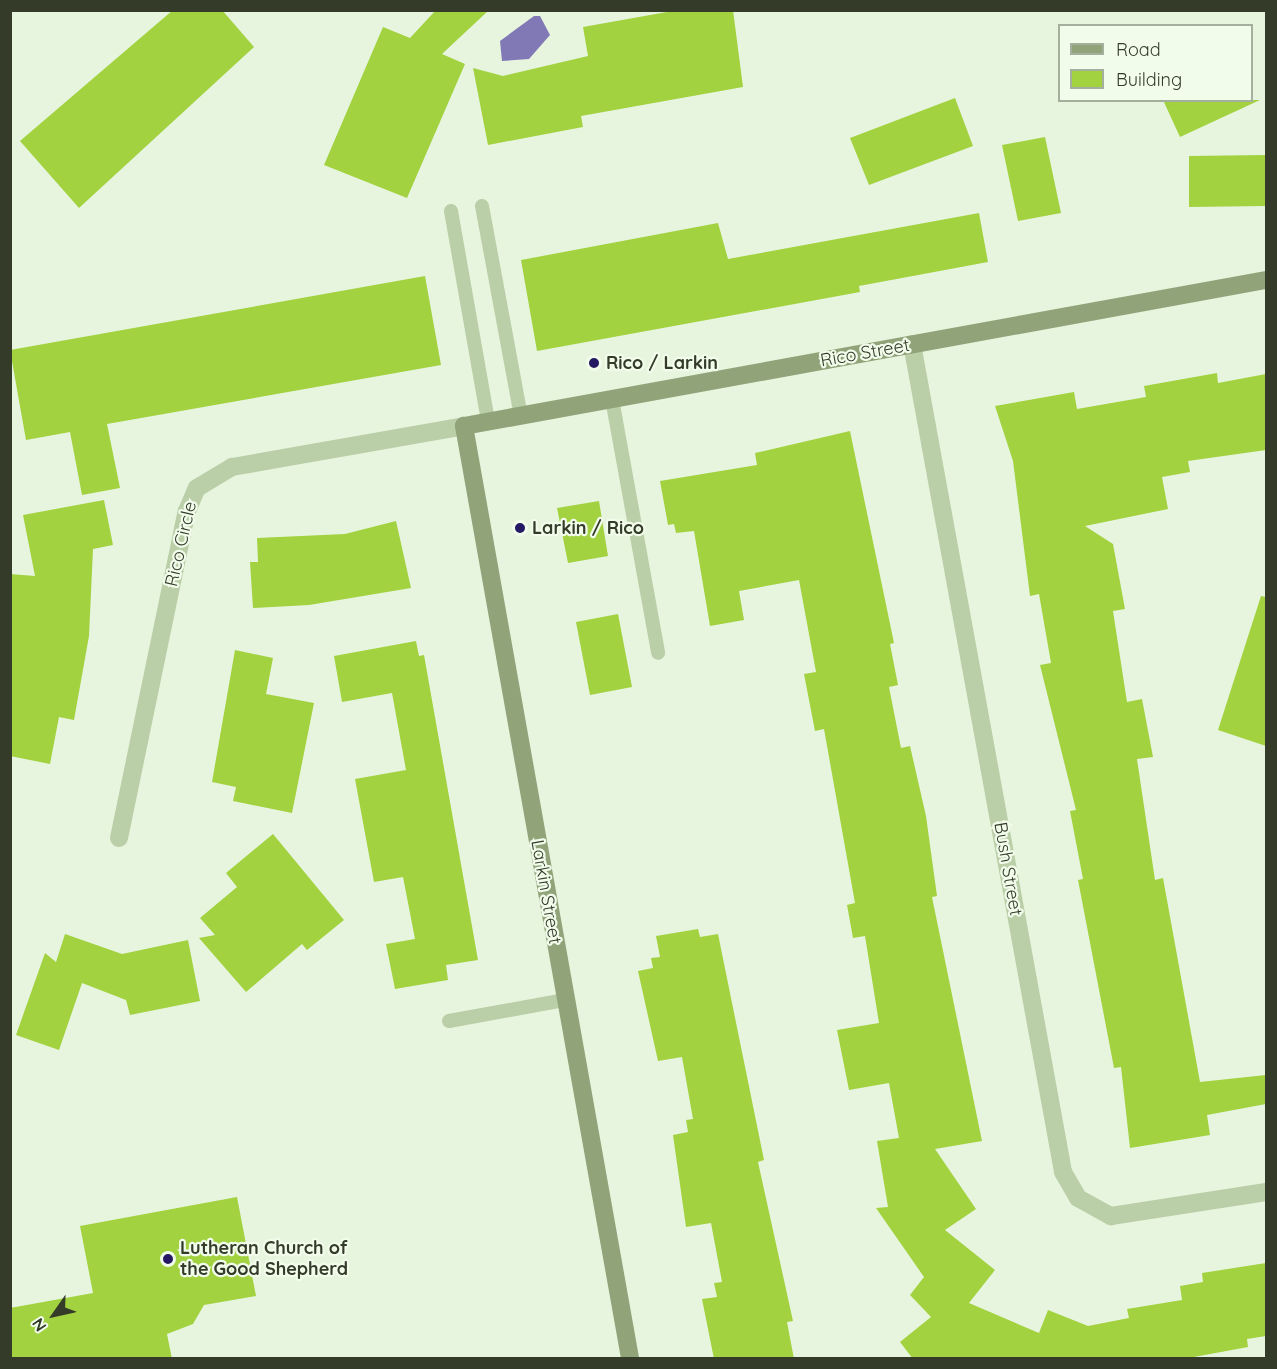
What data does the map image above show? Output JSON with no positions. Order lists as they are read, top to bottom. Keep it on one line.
{"streets":{"street":["Rico Street","Rico Circle","Bush Street","Larkin Street"]},"crossings":[["Rico Street","Rico Circle"],["Rico Street","Bush Street"],["Rico Street","Larkin Street"],["Rico Circle","Larkin Street"]],"places":["Rico / Larkin","Larkin / Rico","Lutheran Church of the Good Shepherd"],"legend":["Road","Building"],"north":"bottom left"}
